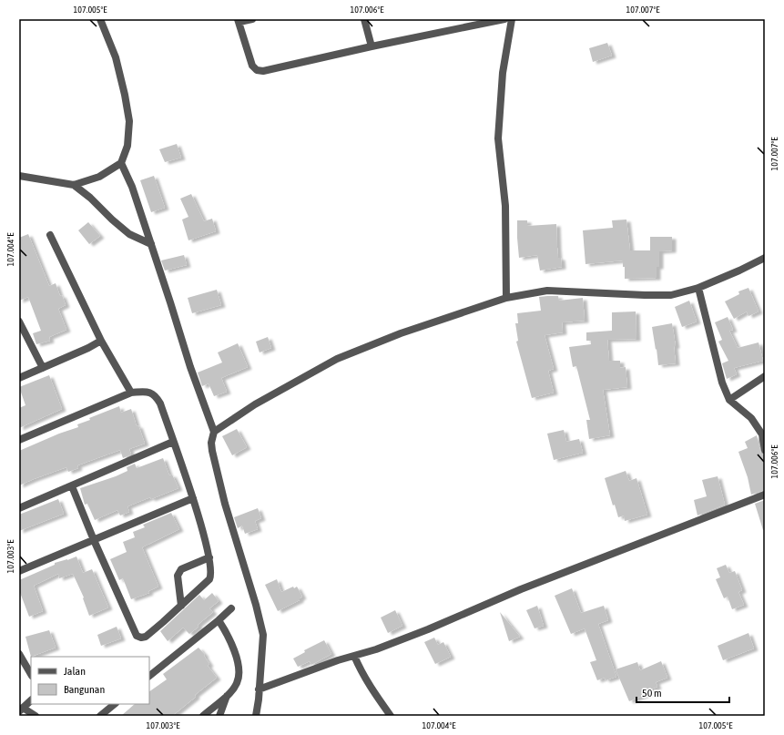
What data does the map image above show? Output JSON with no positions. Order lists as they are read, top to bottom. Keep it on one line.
{"legend":["Jalan","Bangunan"],"scale_bar":"50 m","coordinates":["107.005°E","107.006°E","107.007°E","107.004°E","107.003°E"]}
